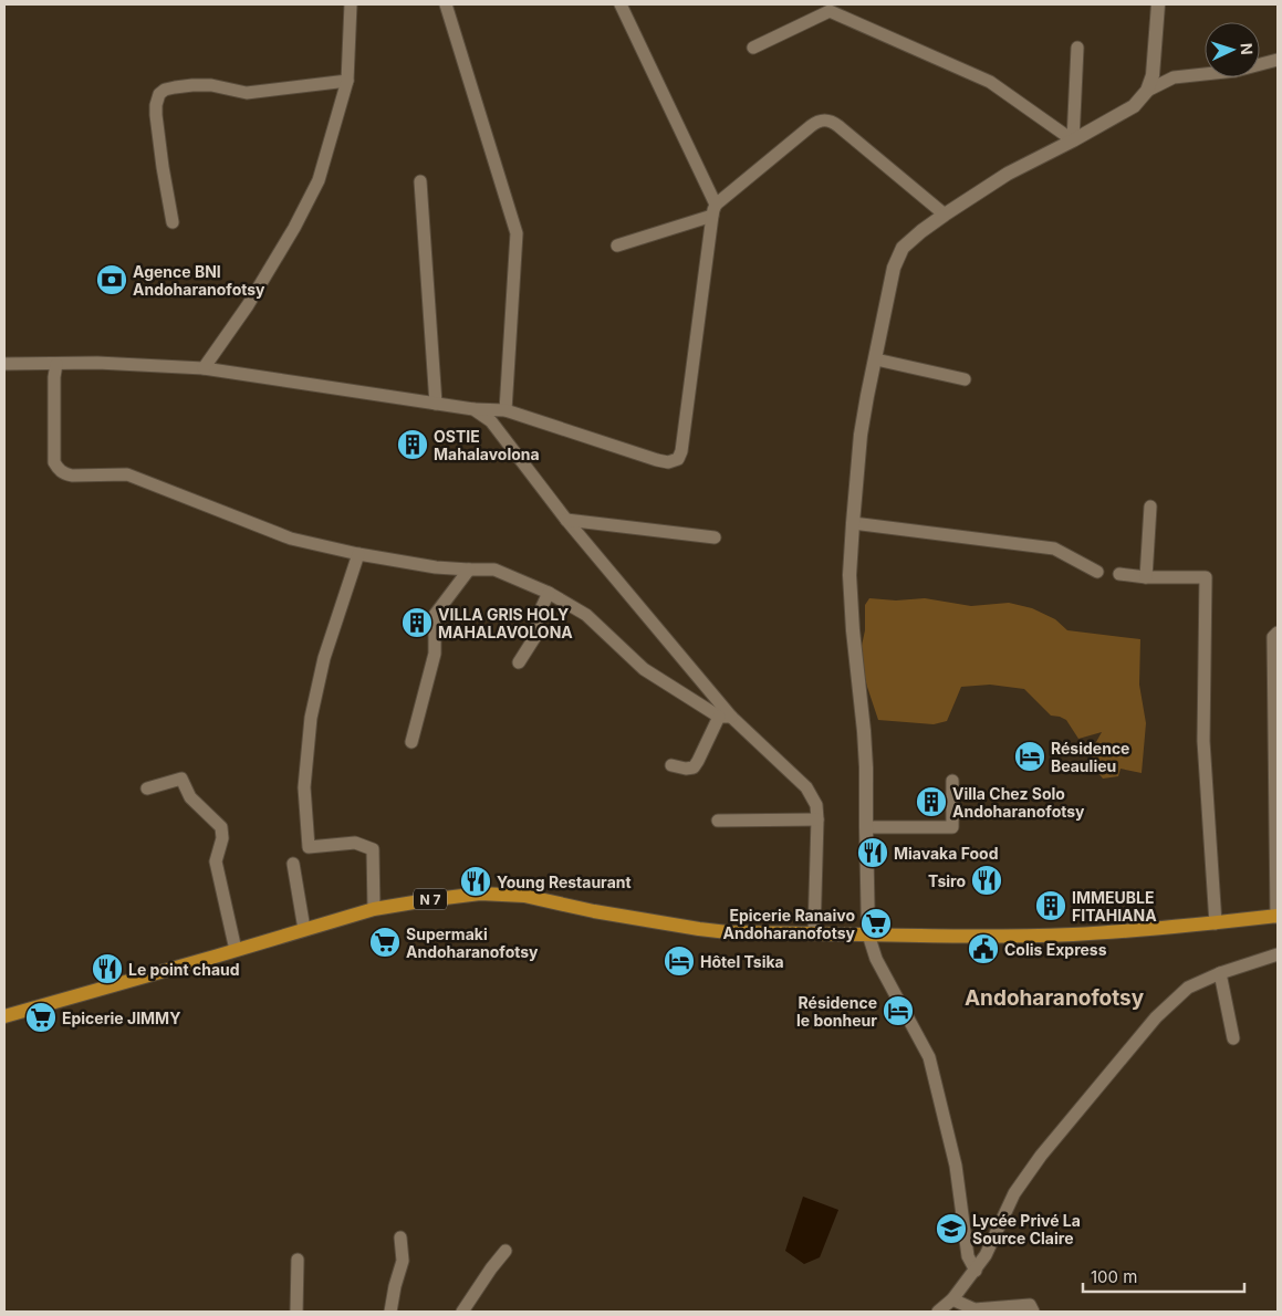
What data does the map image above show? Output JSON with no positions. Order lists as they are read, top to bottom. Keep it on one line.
{"streets":{"main road":["N 7"]},"districts":["Andoharanofotsy"],"places":{"bank":["Agence BNI Andoharanofotsy"],"building":["OSTIE Mahalavolona","VILLA GRIS HOLY MAHALAVOLONA","Villa Chez Solo Andoharanofotsy","IMMEUBLE FITAHIANA"],"hotel":["Résidence Beaulieu","Hôtel Tsika","Résidence le bonheur"],"restaurant":["Miavaka Food","Tsiro","Young Restaurant","Le point chaud"],"supermarket":["Epicerie Ranaivo Andoharanofotsy","Supermaki Andoharanofotsy","Epicerie JIMMY"],"public building":["Colis Express"],"school or university":["Lycée Privé La Source Claire"]},"scale_bar":"100 m","north":"right"}
